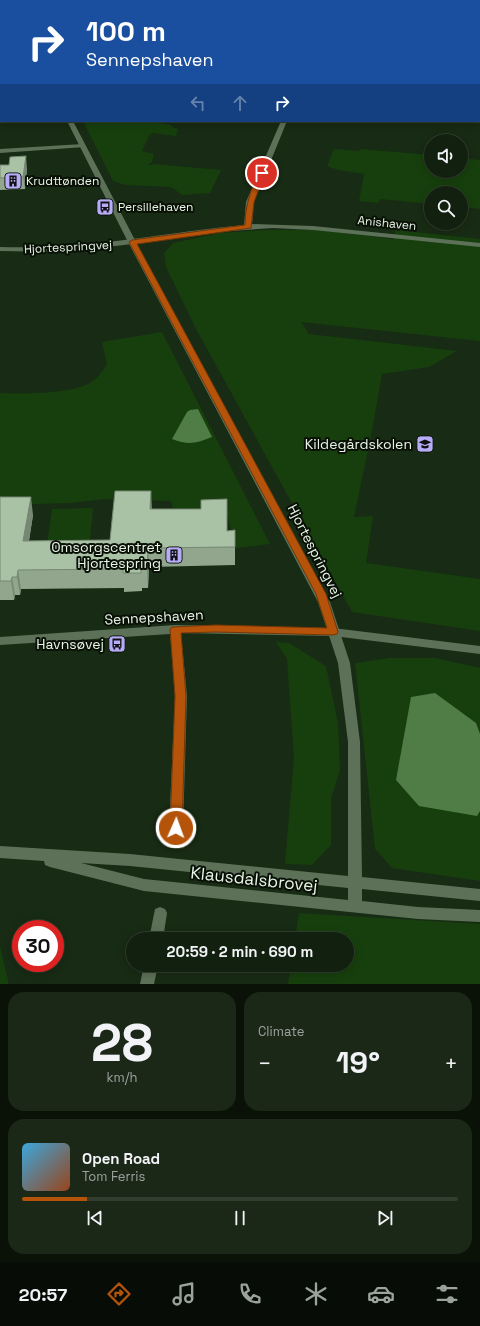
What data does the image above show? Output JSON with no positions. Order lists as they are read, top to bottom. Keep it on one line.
{"streets":{"street":["Anishaven","Hjortespringvej","Sennepshaven","Klausdalsbrovej"]},"crossings":[["Anishaven","Hjortespringvej"],["Hjortespringvej","Sennepshaven"],["Hjortespringvej","Klausdalsbrovej"]],"places":{"building":["Krudttønden","Omsorgscentret Hjortespring"],"bus stop":["Persillehaven","Havnsøvej"],"school or university":["Kildegårdskolen"]},"page":{"turn":["100 m","Sennepshaven"],"limit":"30","trip":"20:59 · 2 min · 690 m","tile":[["28","km/h"],"Climate"],"heat":["−","19°","+"],"song":["Open Road","Tom Ferris"],"tabs":"20:57"}}
